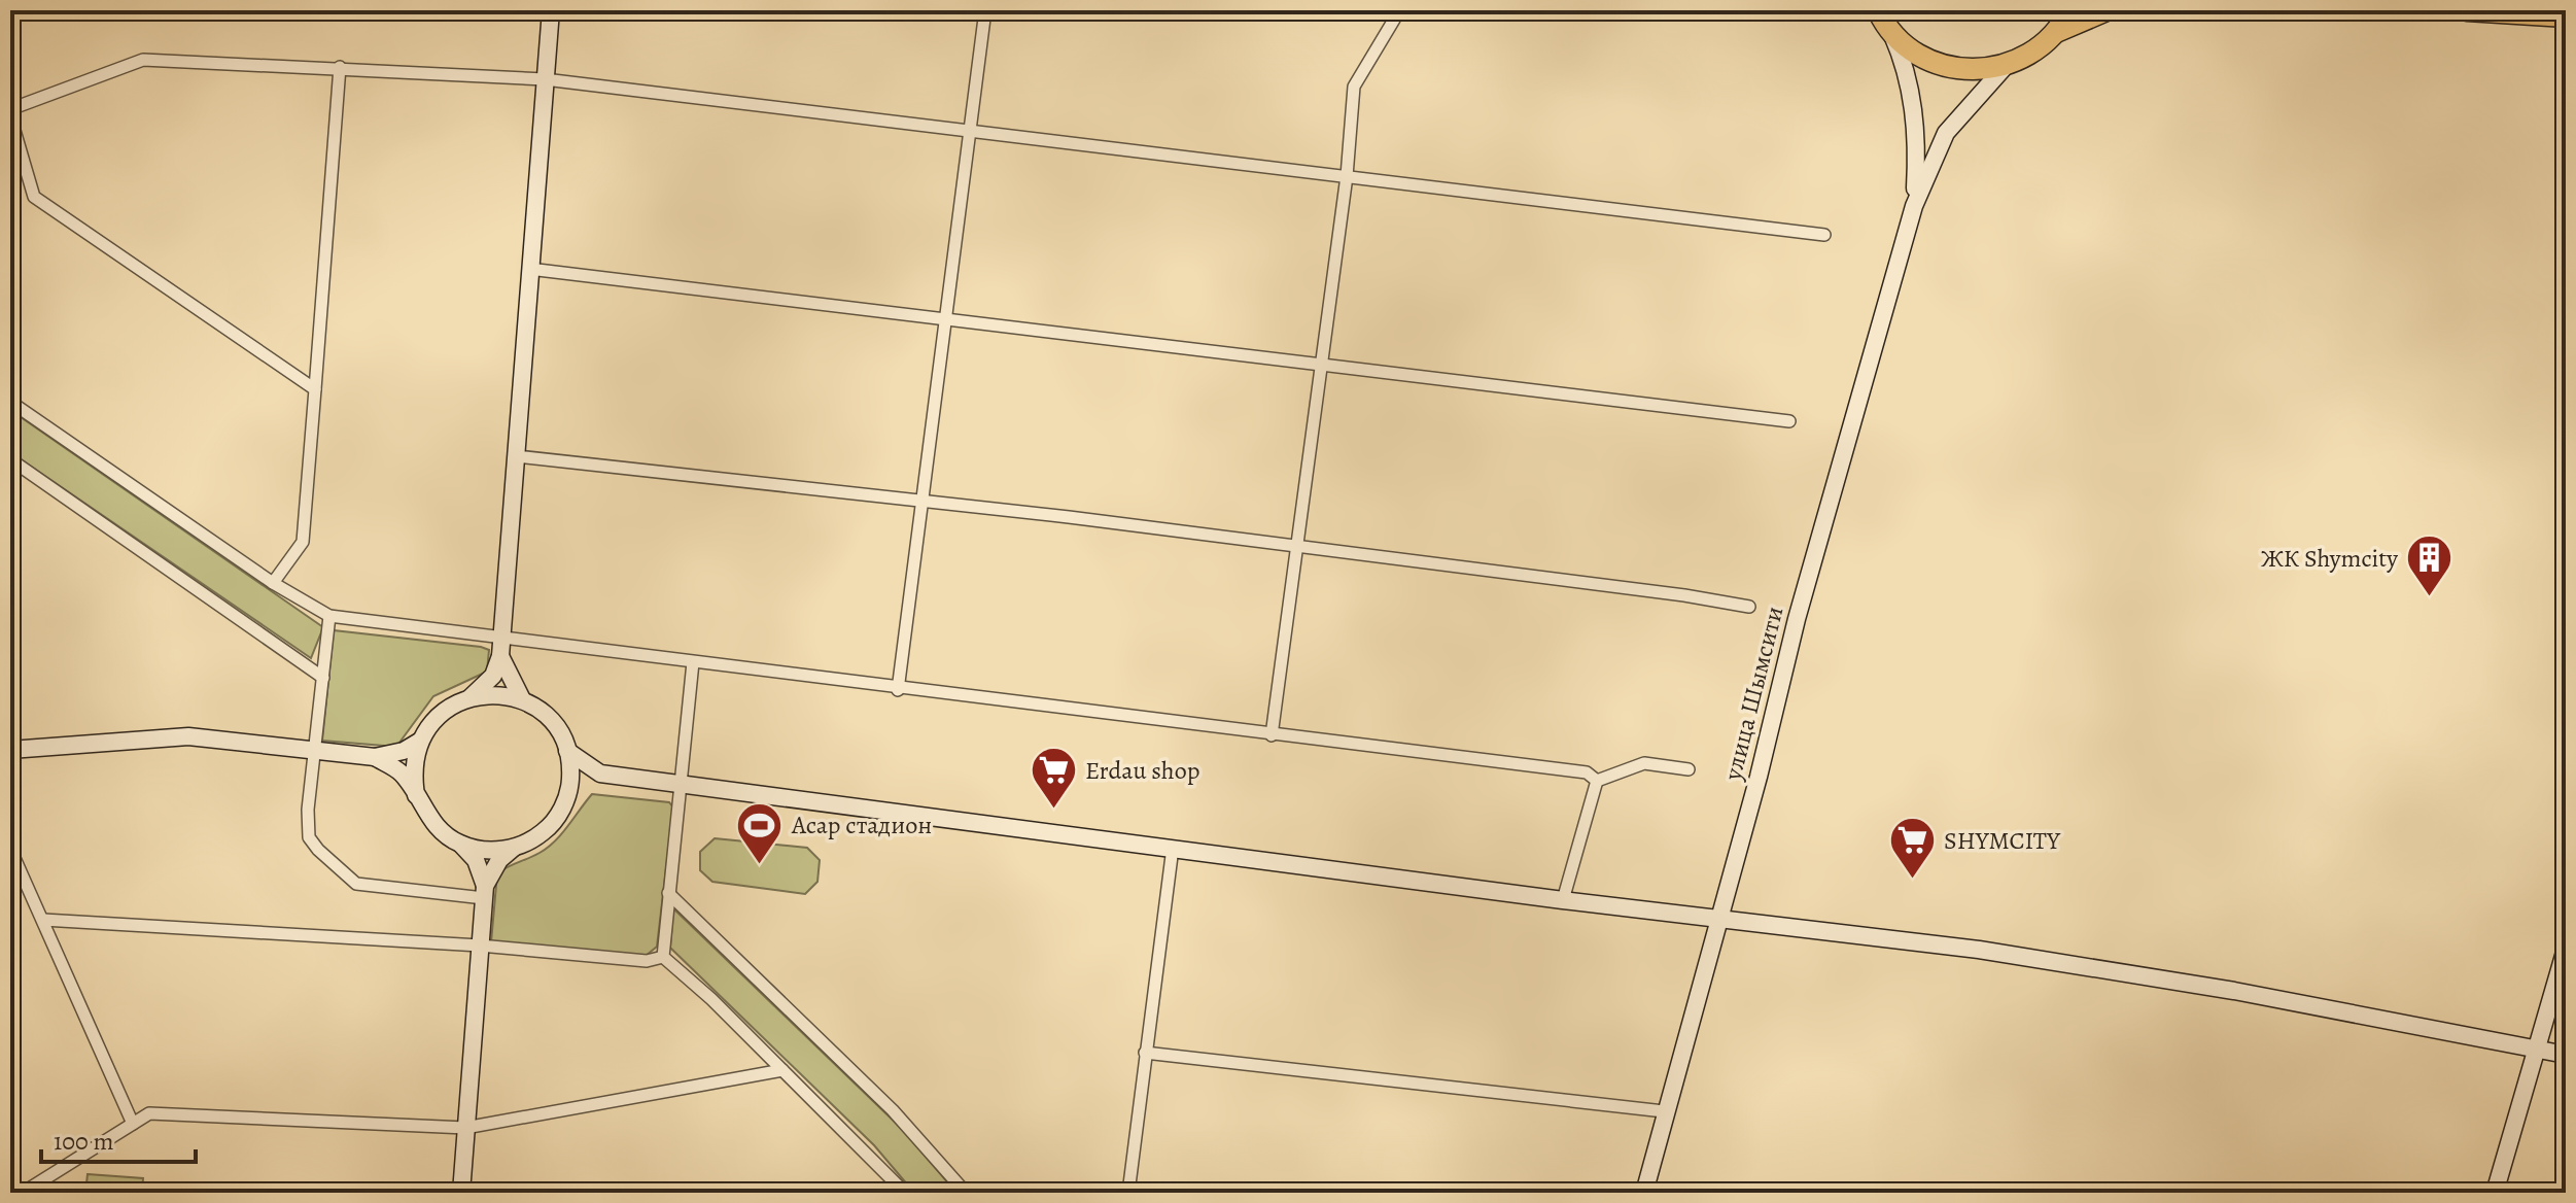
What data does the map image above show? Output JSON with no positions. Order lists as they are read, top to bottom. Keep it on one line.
{"streets":{"street":["улица Шымсити"]},"places":{"building":["ЖК Shymcity"],"supermarket":["Erdau shop","SHYMCITY"],"sports":["Асар стадион"]},"scale_bar":"100 m"}
